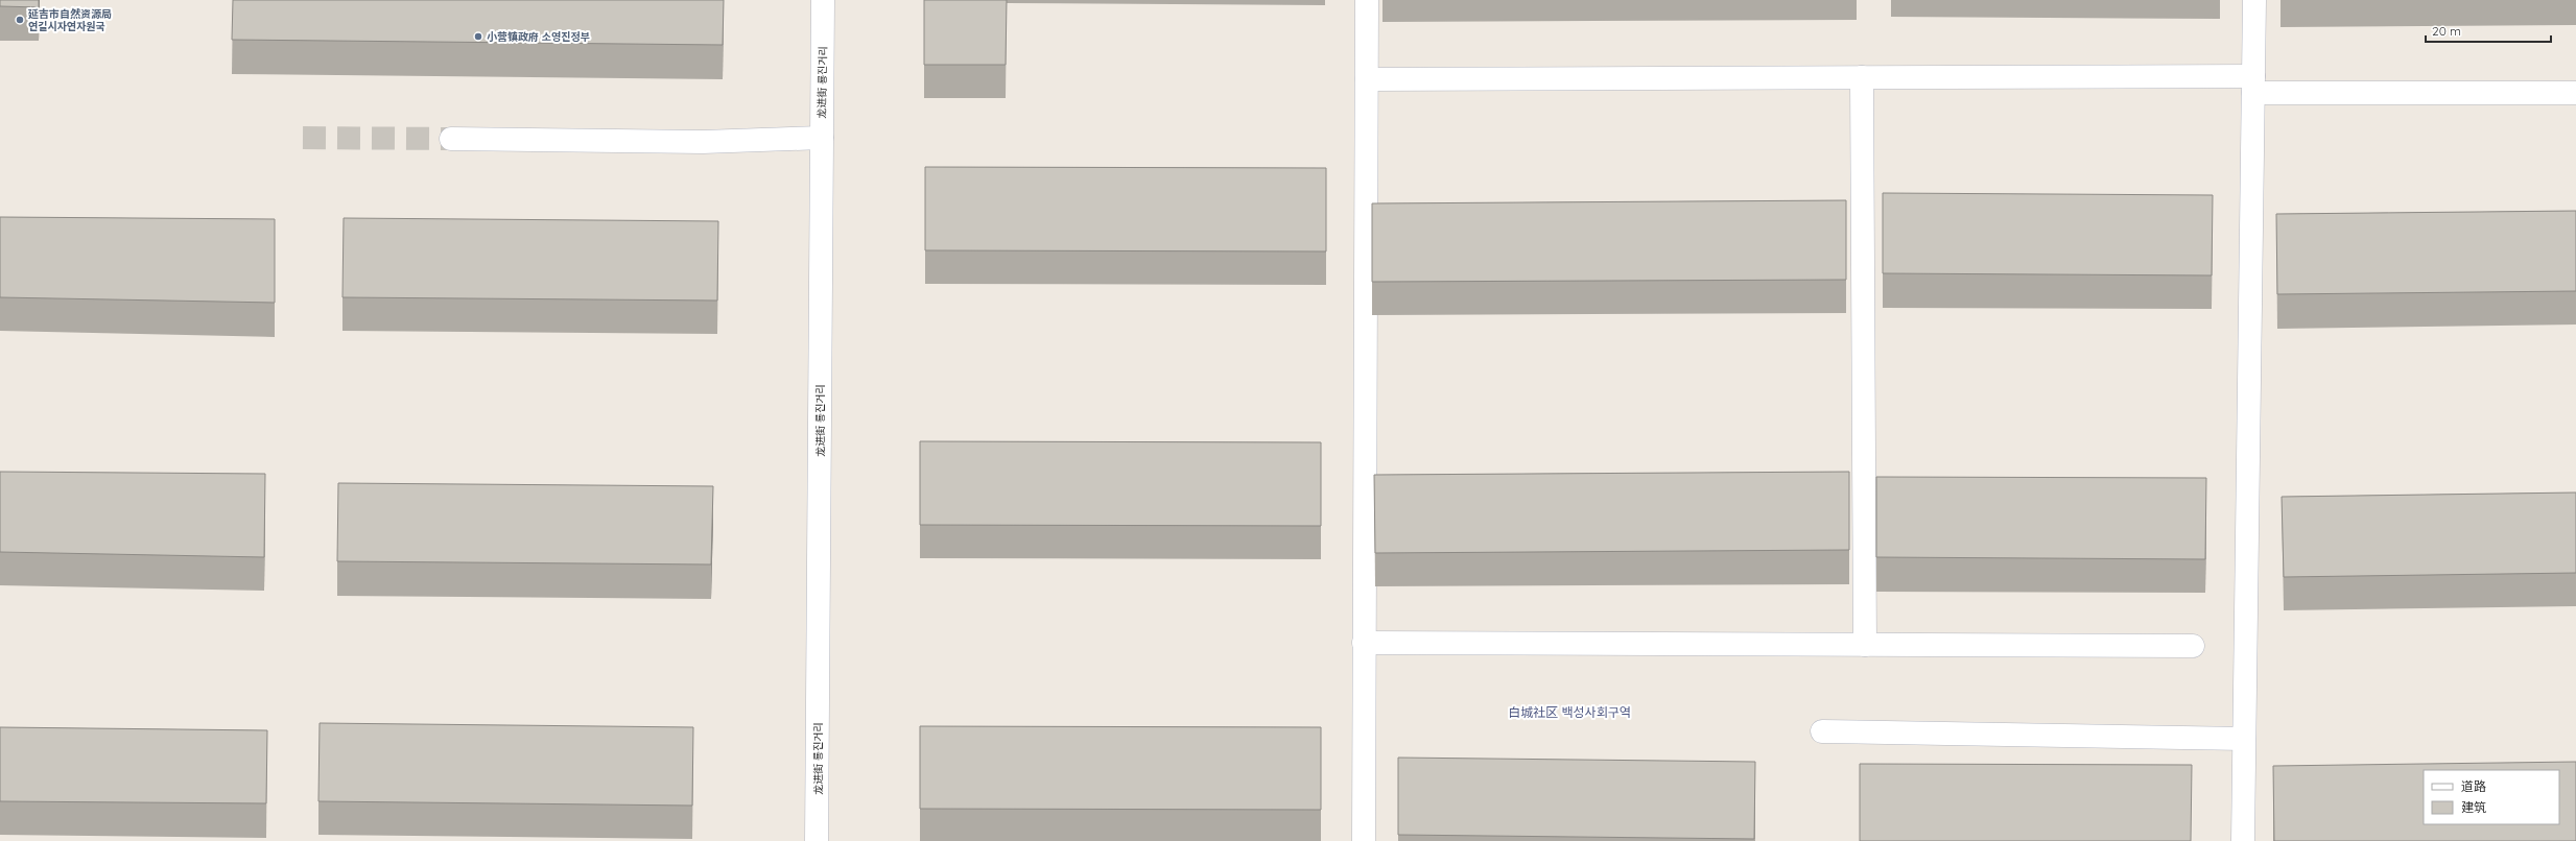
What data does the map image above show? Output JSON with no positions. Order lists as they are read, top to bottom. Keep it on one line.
{"streets":{"street":["龙进街 룡진거리"]},"districts":["白城社区 백성사회구역"],"places":["延吉市自然资源局 연길시자연자원국","小营镇政府 소영진정부"],"legend":["道路","建筑"],"scale_bar":"20 m"}
